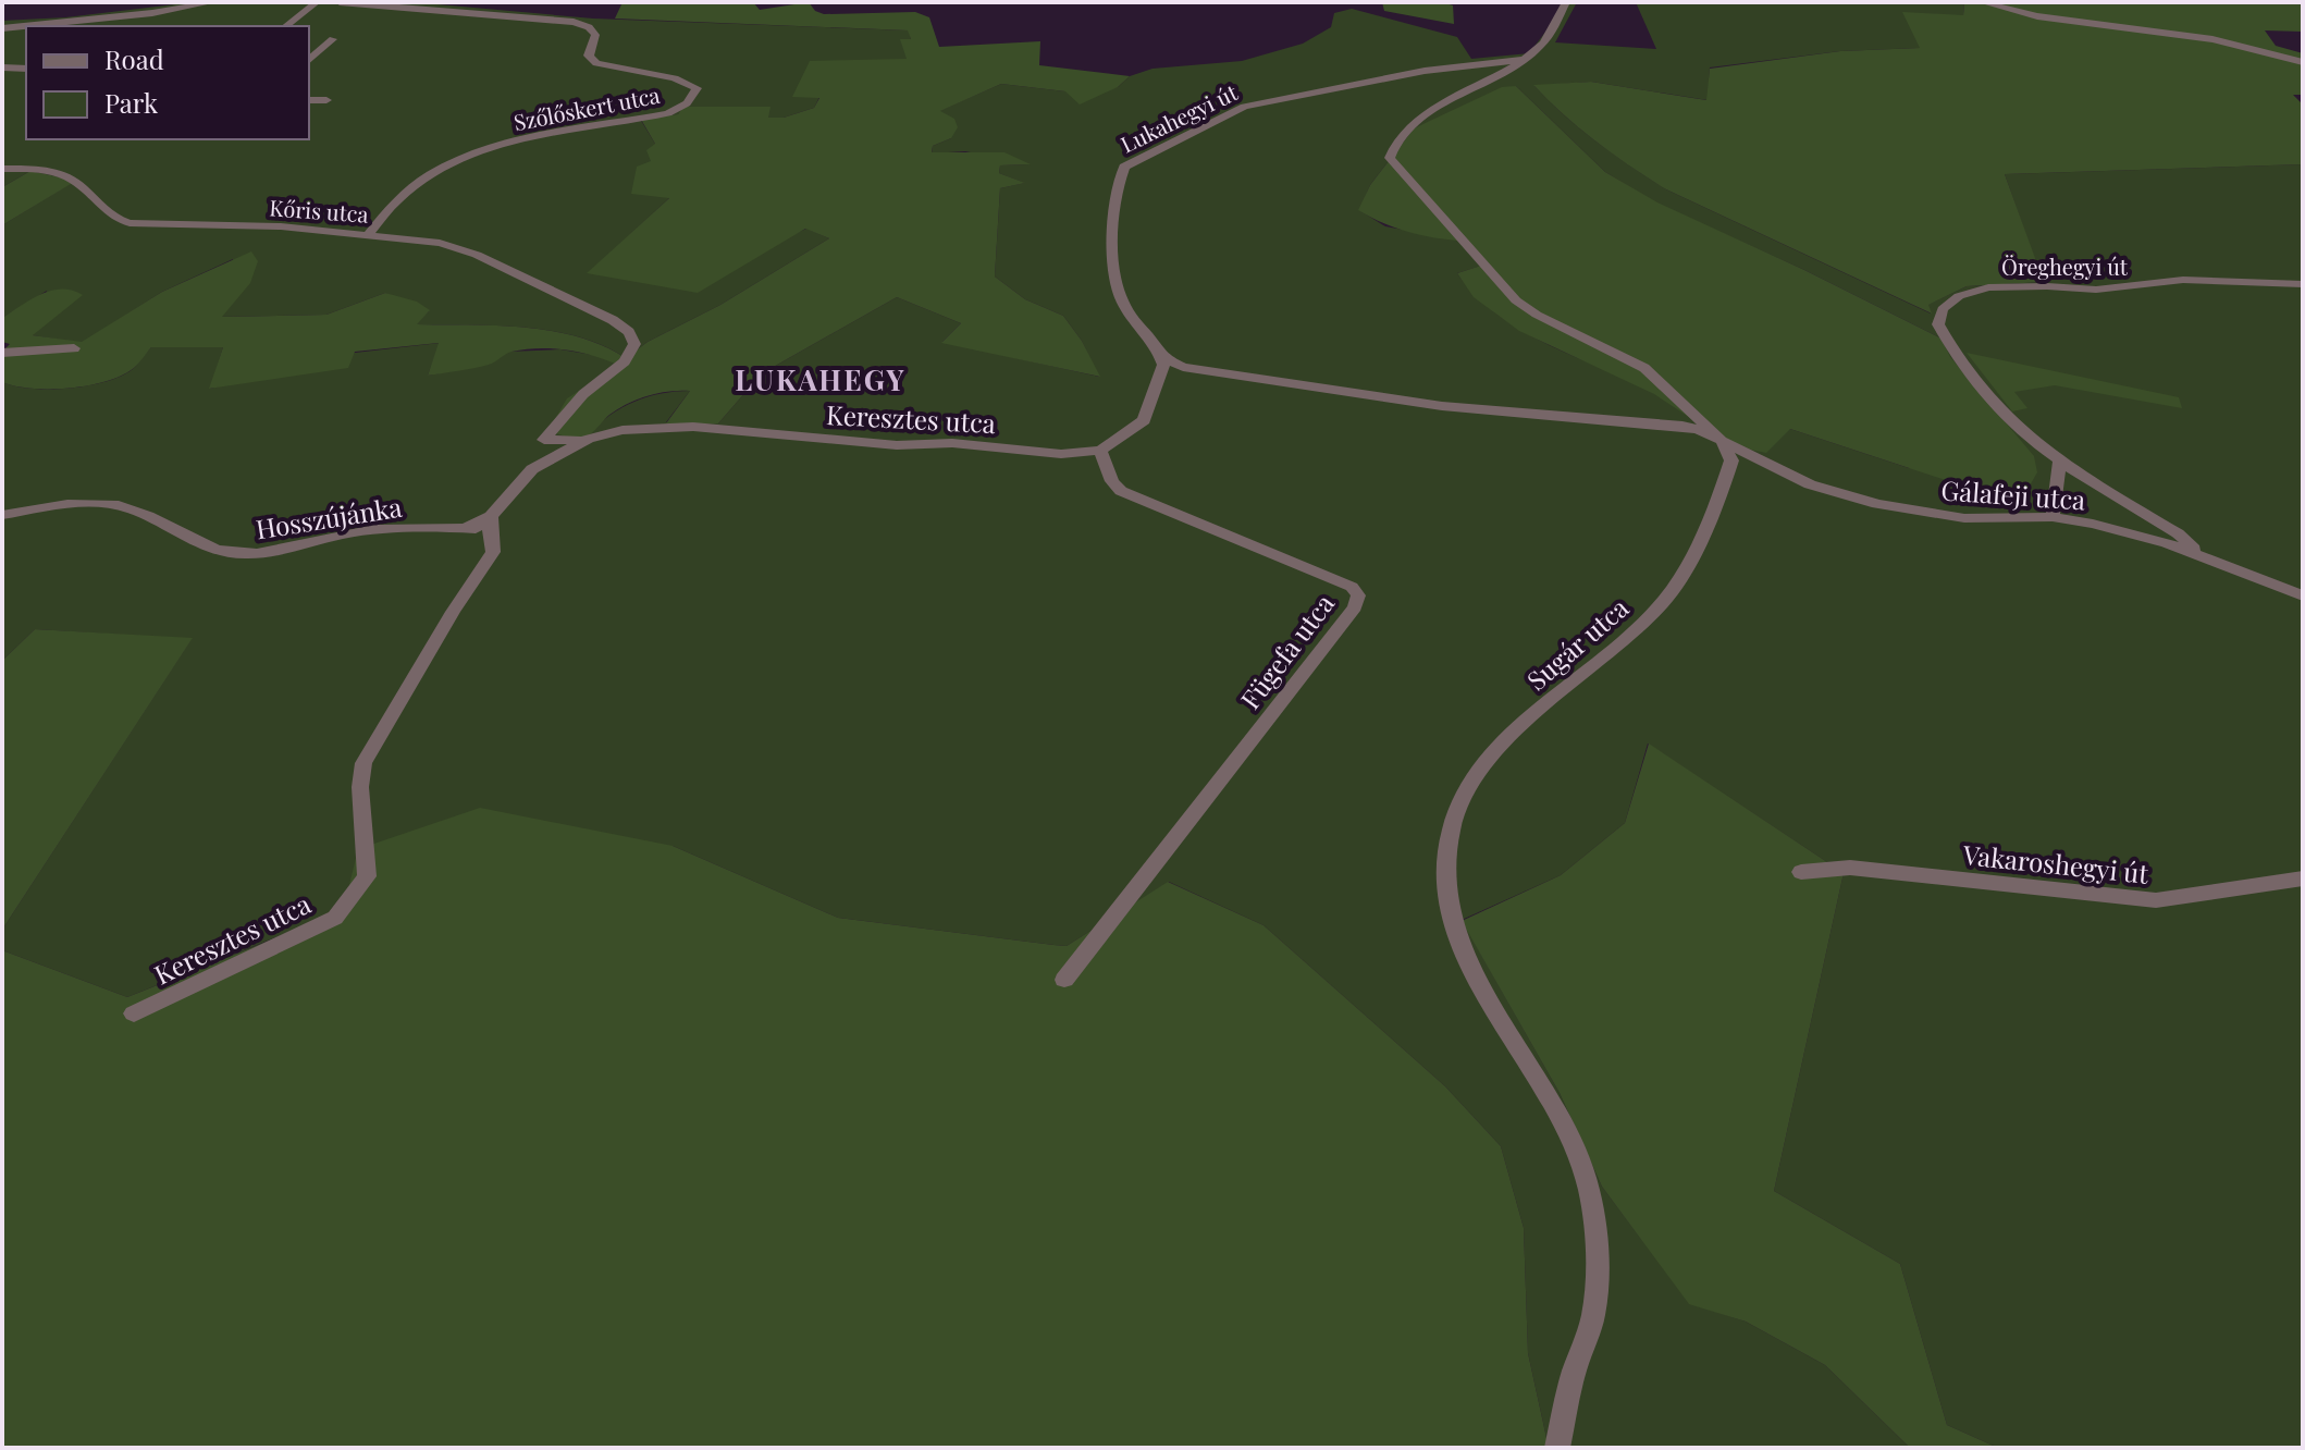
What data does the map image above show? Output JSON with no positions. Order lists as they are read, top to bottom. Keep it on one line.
{"streets":{"street":["Szőlőskert utca","Lukahegyi út","Kőris utca","Öreghegyi út","Keresztes utca","Gálafeji utca","Hosszújánka","Sugár utca","Fügefa utca","Vakaroshegyi út"]},"crossings":[["Szőlőskert utca","Kőris utca"],["Öreghegyi út","Gálafeji utca"],["Keresztes utca","Hosszújánka"],["Keresztes utca","Fügefa utca"],["Gálafeji utca","Sugár utca"]],"districts":["LUKAHEGY"],"legend":["Road","Park"]}
